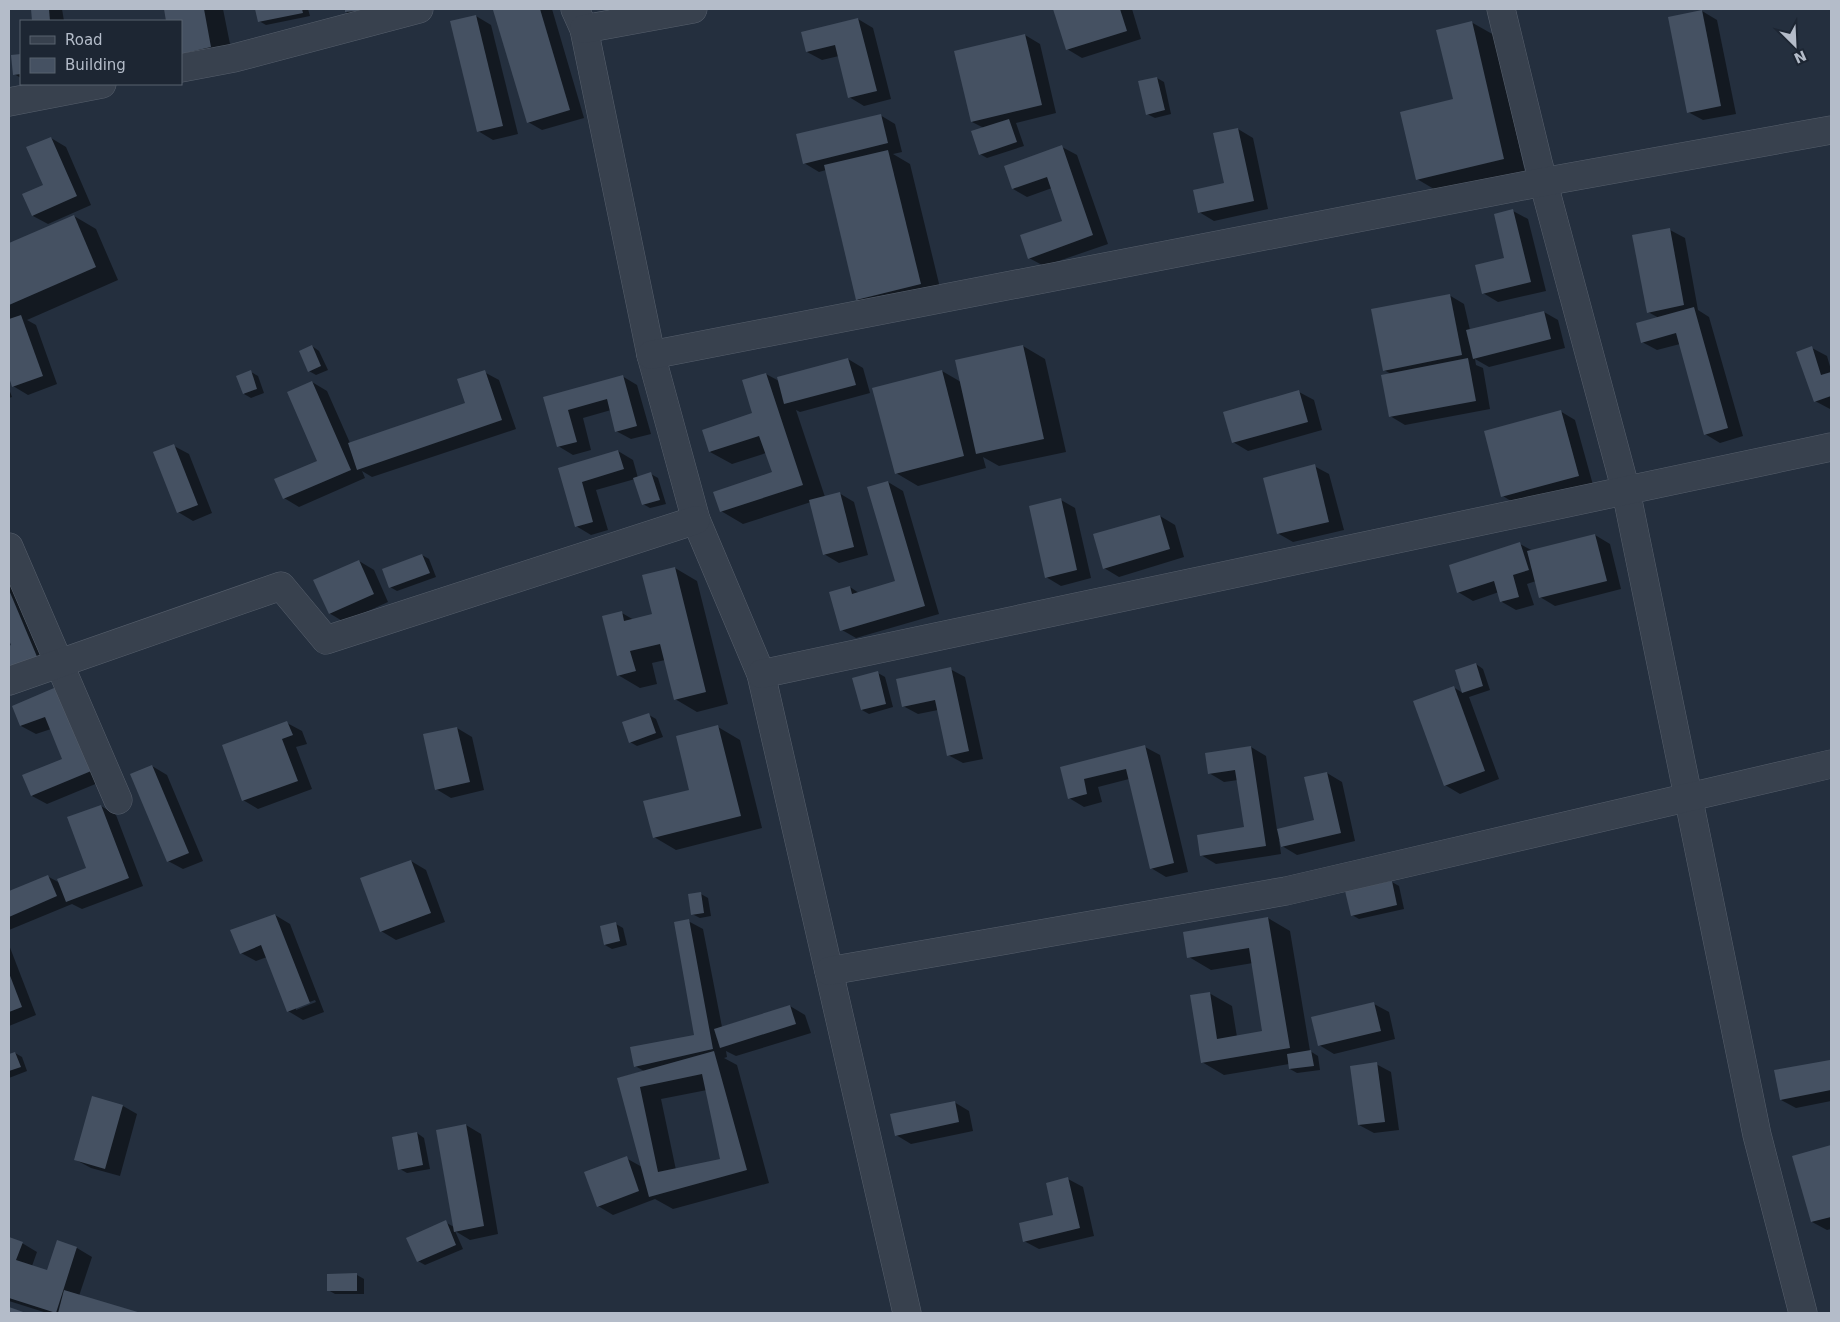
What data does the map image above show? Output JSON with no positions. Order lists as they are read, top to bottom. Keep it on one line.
{"legend":["Road","Building"],"north":"bottom right"}
